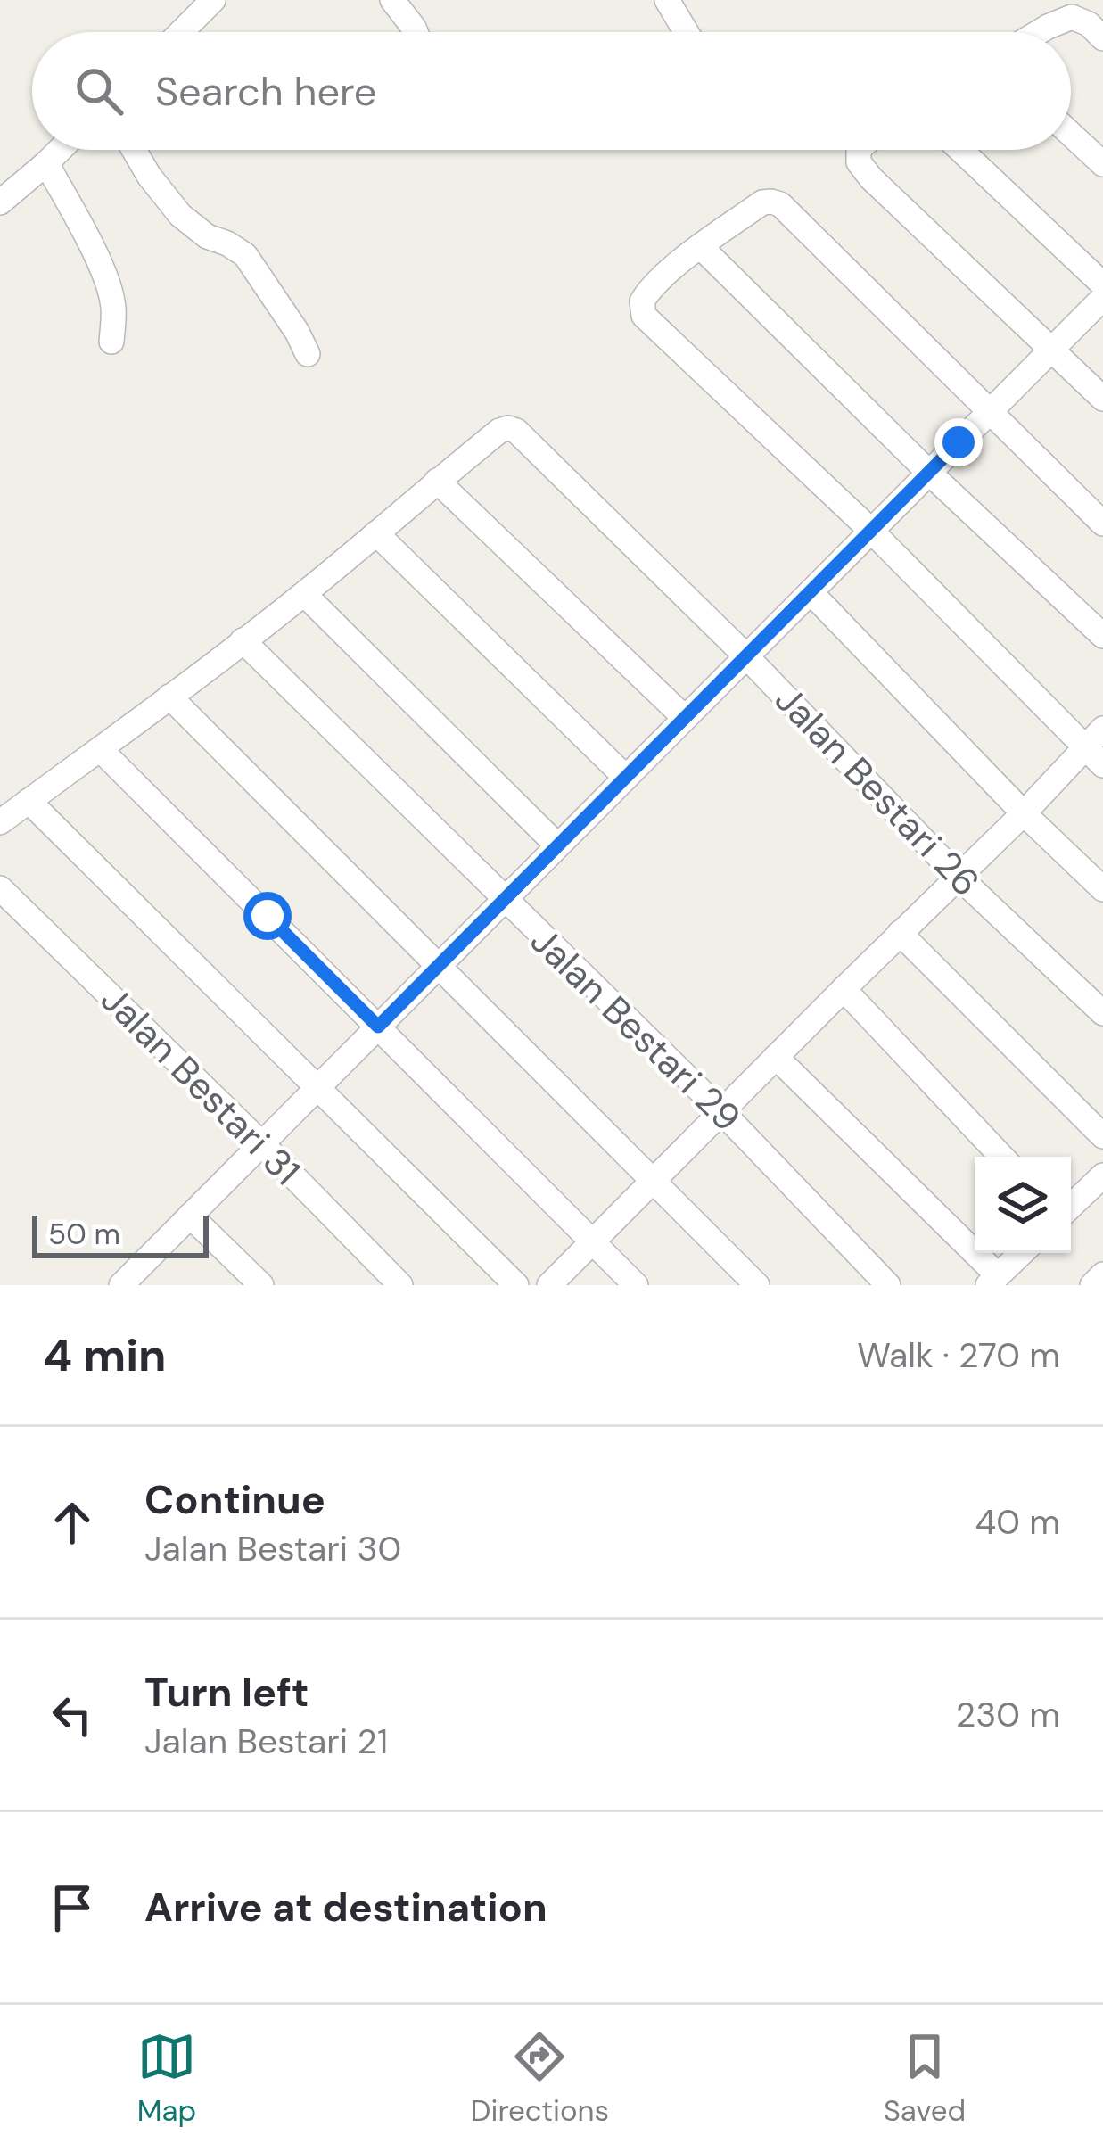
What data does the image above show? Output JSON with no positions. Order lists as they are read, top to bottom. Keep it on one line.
{"streets":{"street":["Jalan Bestari 26","Jalan Bestari 29","Jalan Bestari 31"]},"scale_bar":"50 m","page":{"search":"Search here","scale":"50 m","heading":["4 min","Walk · 270 m"],"list":[["Continue","Jalan Bestari 30","40 m"],["Turn left","Jalan Bestari 21","230 m"],"Arrive at destination"],"nav":["Map","Directions","Saved"]}}
